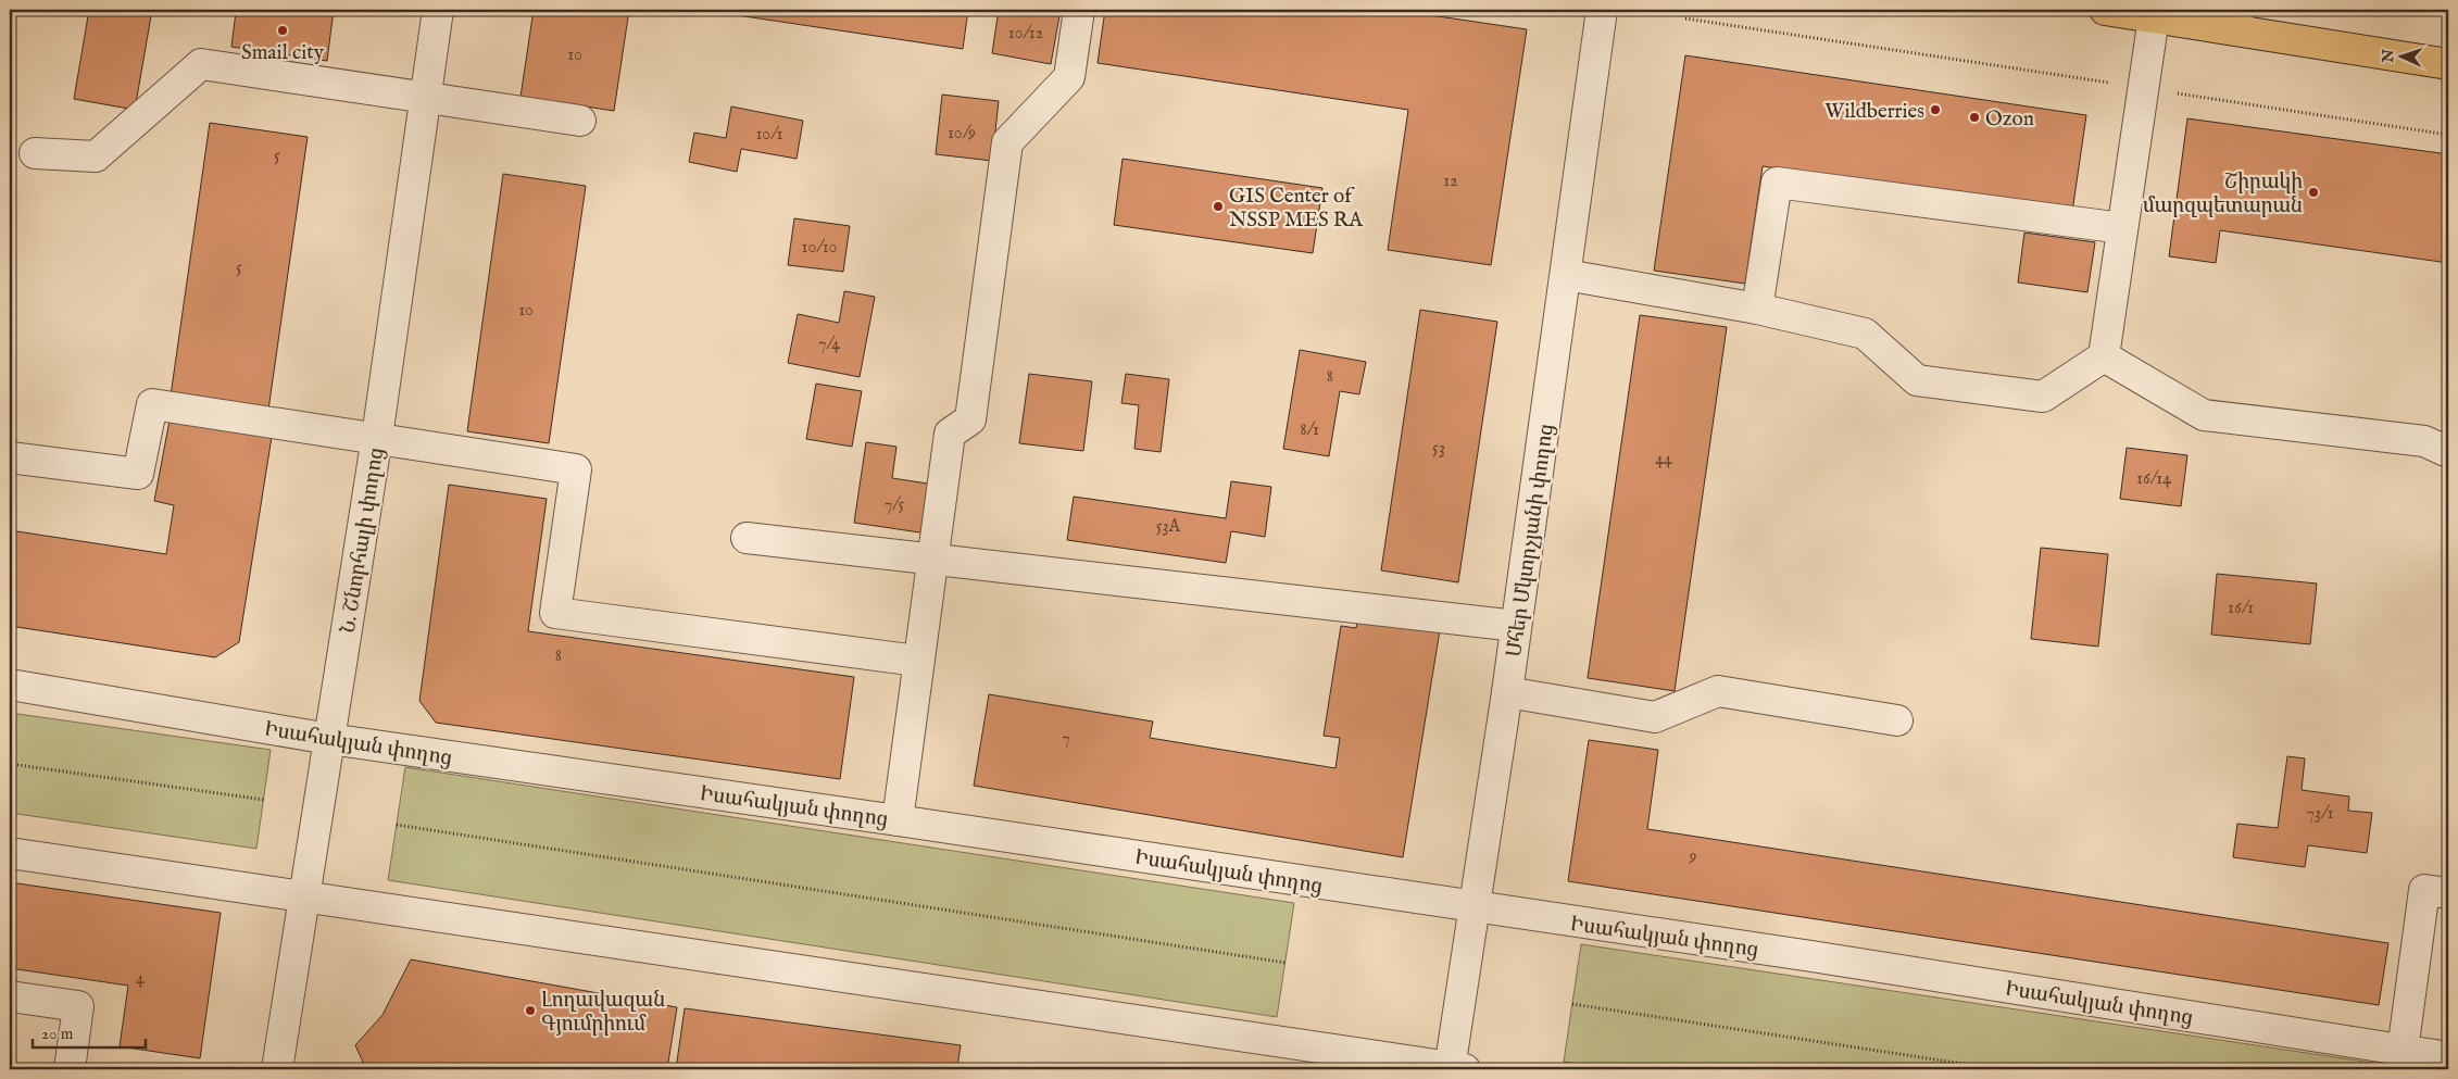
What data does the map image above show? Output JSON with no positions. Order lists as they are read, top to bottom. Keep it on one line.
{"streets":{"street":["Ն. Շնորհալի փողոց","Մհեր Մկտրչյանի փողոց","Իսահակյան փողոց"]},"crossings":[["Ն. Շնորհալի փողոց","Իսահակյան փողոց"],["Մհեր Մկտրչյանի փողոց","Իսահակյան փողոց"]],"places":["Smail city","Wildberries","Ozon","Շիրակի մարզպետարան","GIS Center of NSSP MES RA","Լողավազան Գյումրիում"],"house_numbers":["10/12","10","10/9","10/1","5","12","10/10","5","10","7/4","8","8/1","53","44","16/14","7/5","53A","16/1","8","7","73/1","9","4"],"scale_bar":"20 m","north":"left"}
